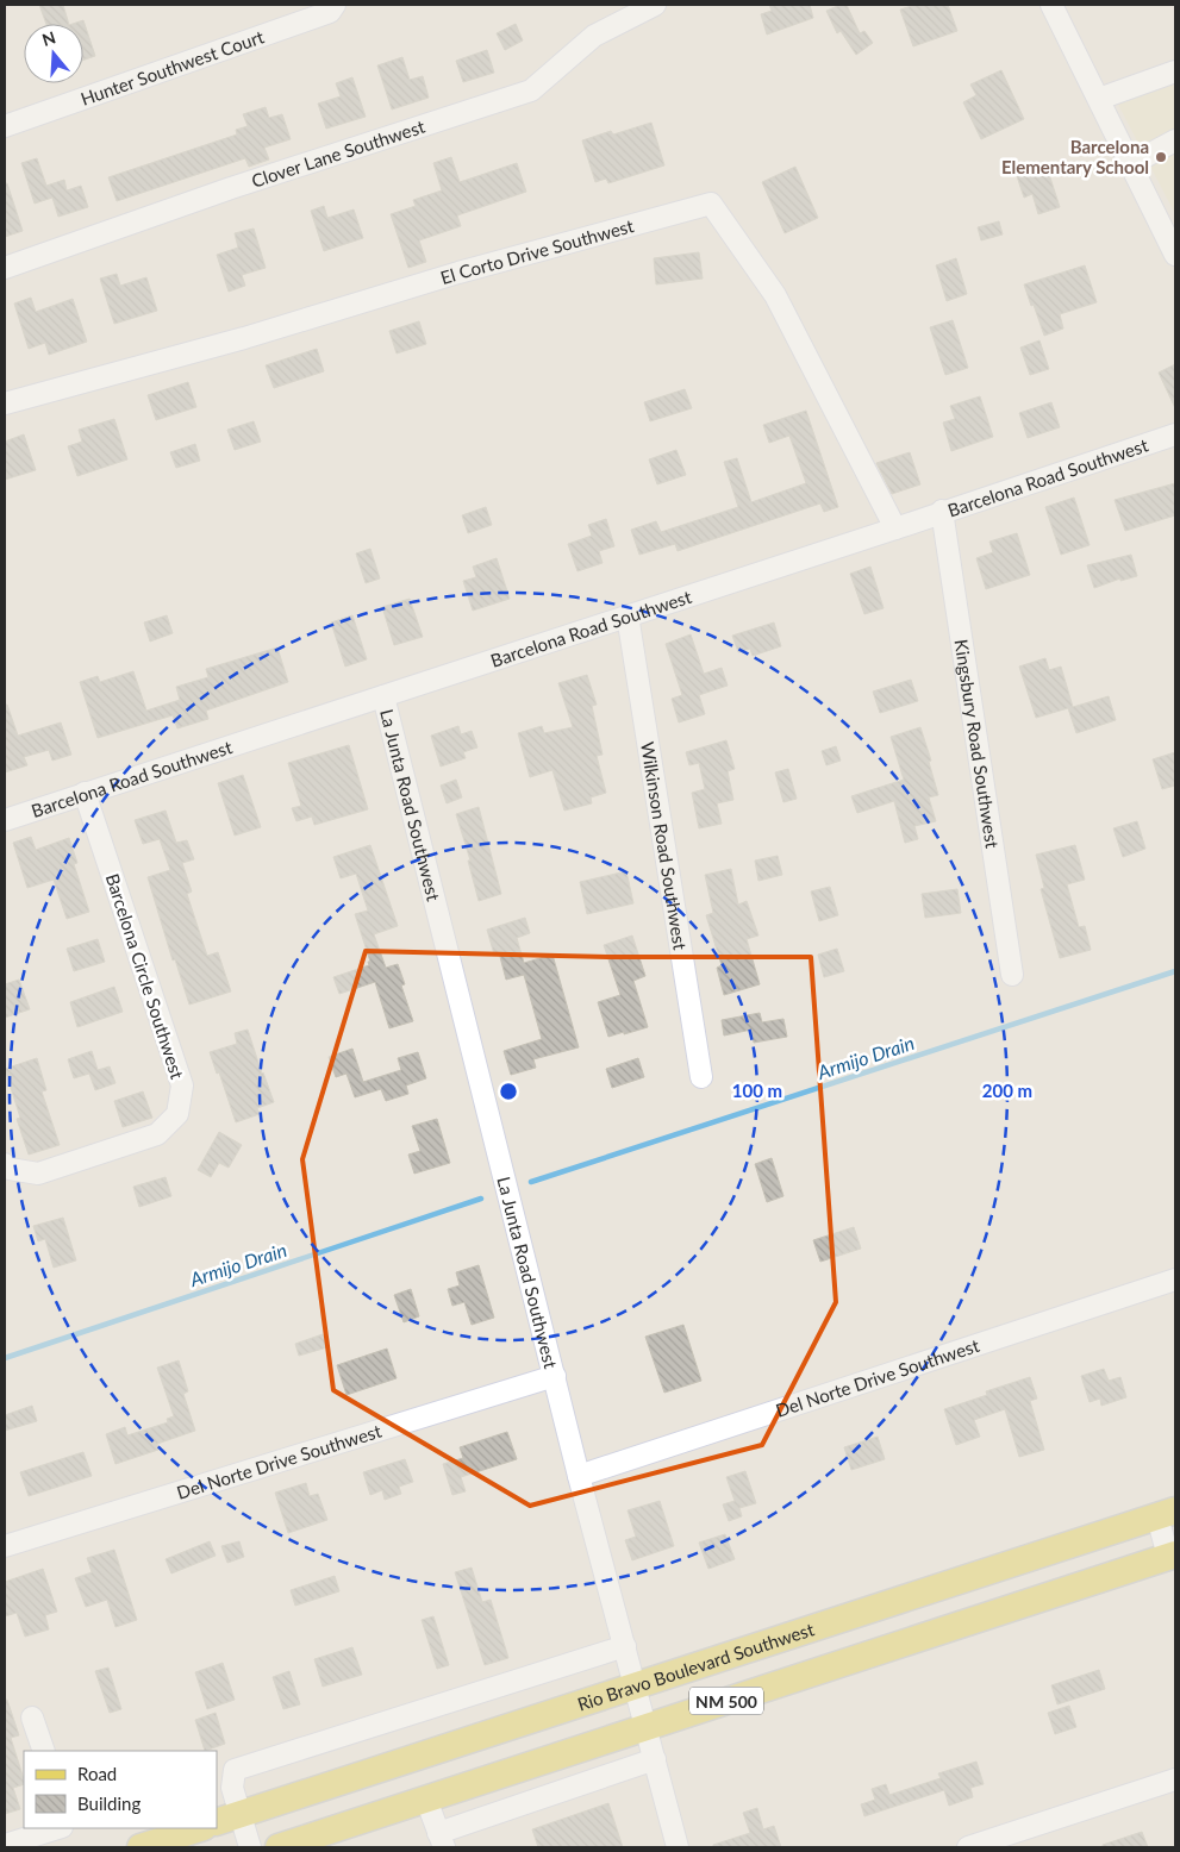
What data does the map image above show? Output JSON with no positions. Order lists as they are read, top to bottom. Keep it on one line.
{"streets":{"main road":["Rio Bravo Boulevard Southwest","NM 500"],"street":["Hunter Southwest Court","Clover Lane Southwest","El Corto Drive Southwest","Barcelona Road Southwest","Kingsbury Road Southwest","La Junta Road Southwest","Wilkinson Road Southwest","Barcelona Circle Southwest","Del Norte Drive Southwest"]},"crossings":[["El Corto Drive Southwest","Barcelona Road Southwest"],["Barcelona Road Southwest","Kingsbury Road Southwest"],["Barcelona Road Southwest","La Junta Road Southwest"],["Barcelona Road Southwest","Wilkinson Road Southwest"],["Barcelona Road Southwest","Barcelona Circle Southwest"],["La Junta Road Southwest","Del Norte Drive Southwest"],["La Junta Road Southwest","Rio Bravo Boulevard Southwest"],["La Junta Road Southwest","NM 500"]],"water":["Armijo Drain"],"places":["Barcelona Elementary School"],"legend":["Road","Building"],"north":"top","rings":["100 m","200 m"]}
